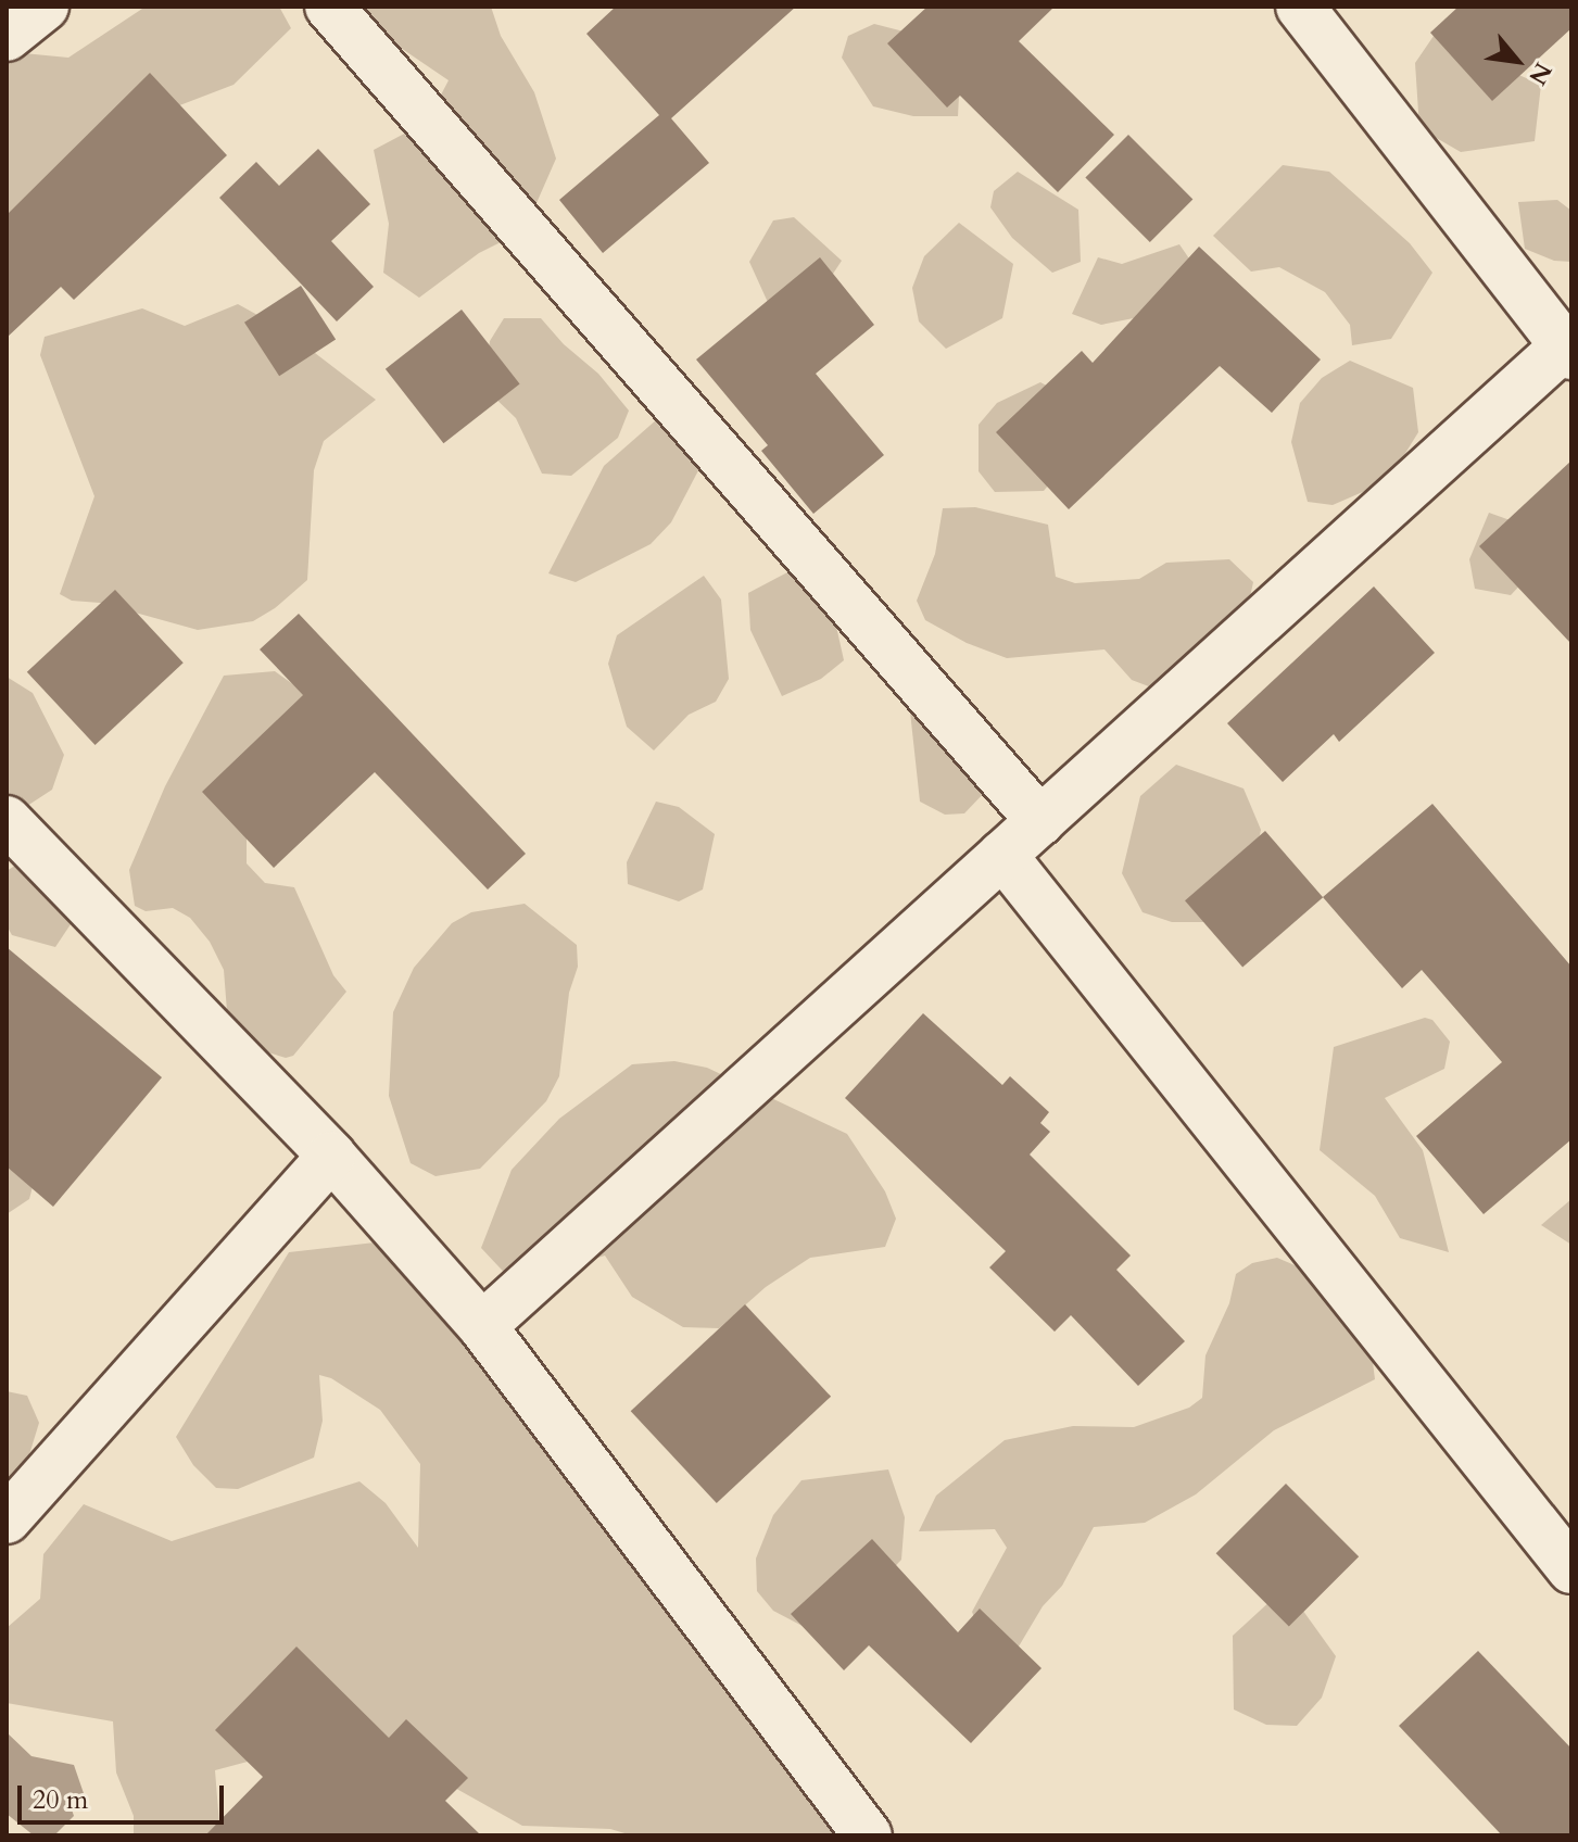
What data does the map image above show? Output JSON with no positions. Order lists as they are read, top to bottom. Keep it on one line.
{"scale_bar":"20 m","north":"bottom right"}
